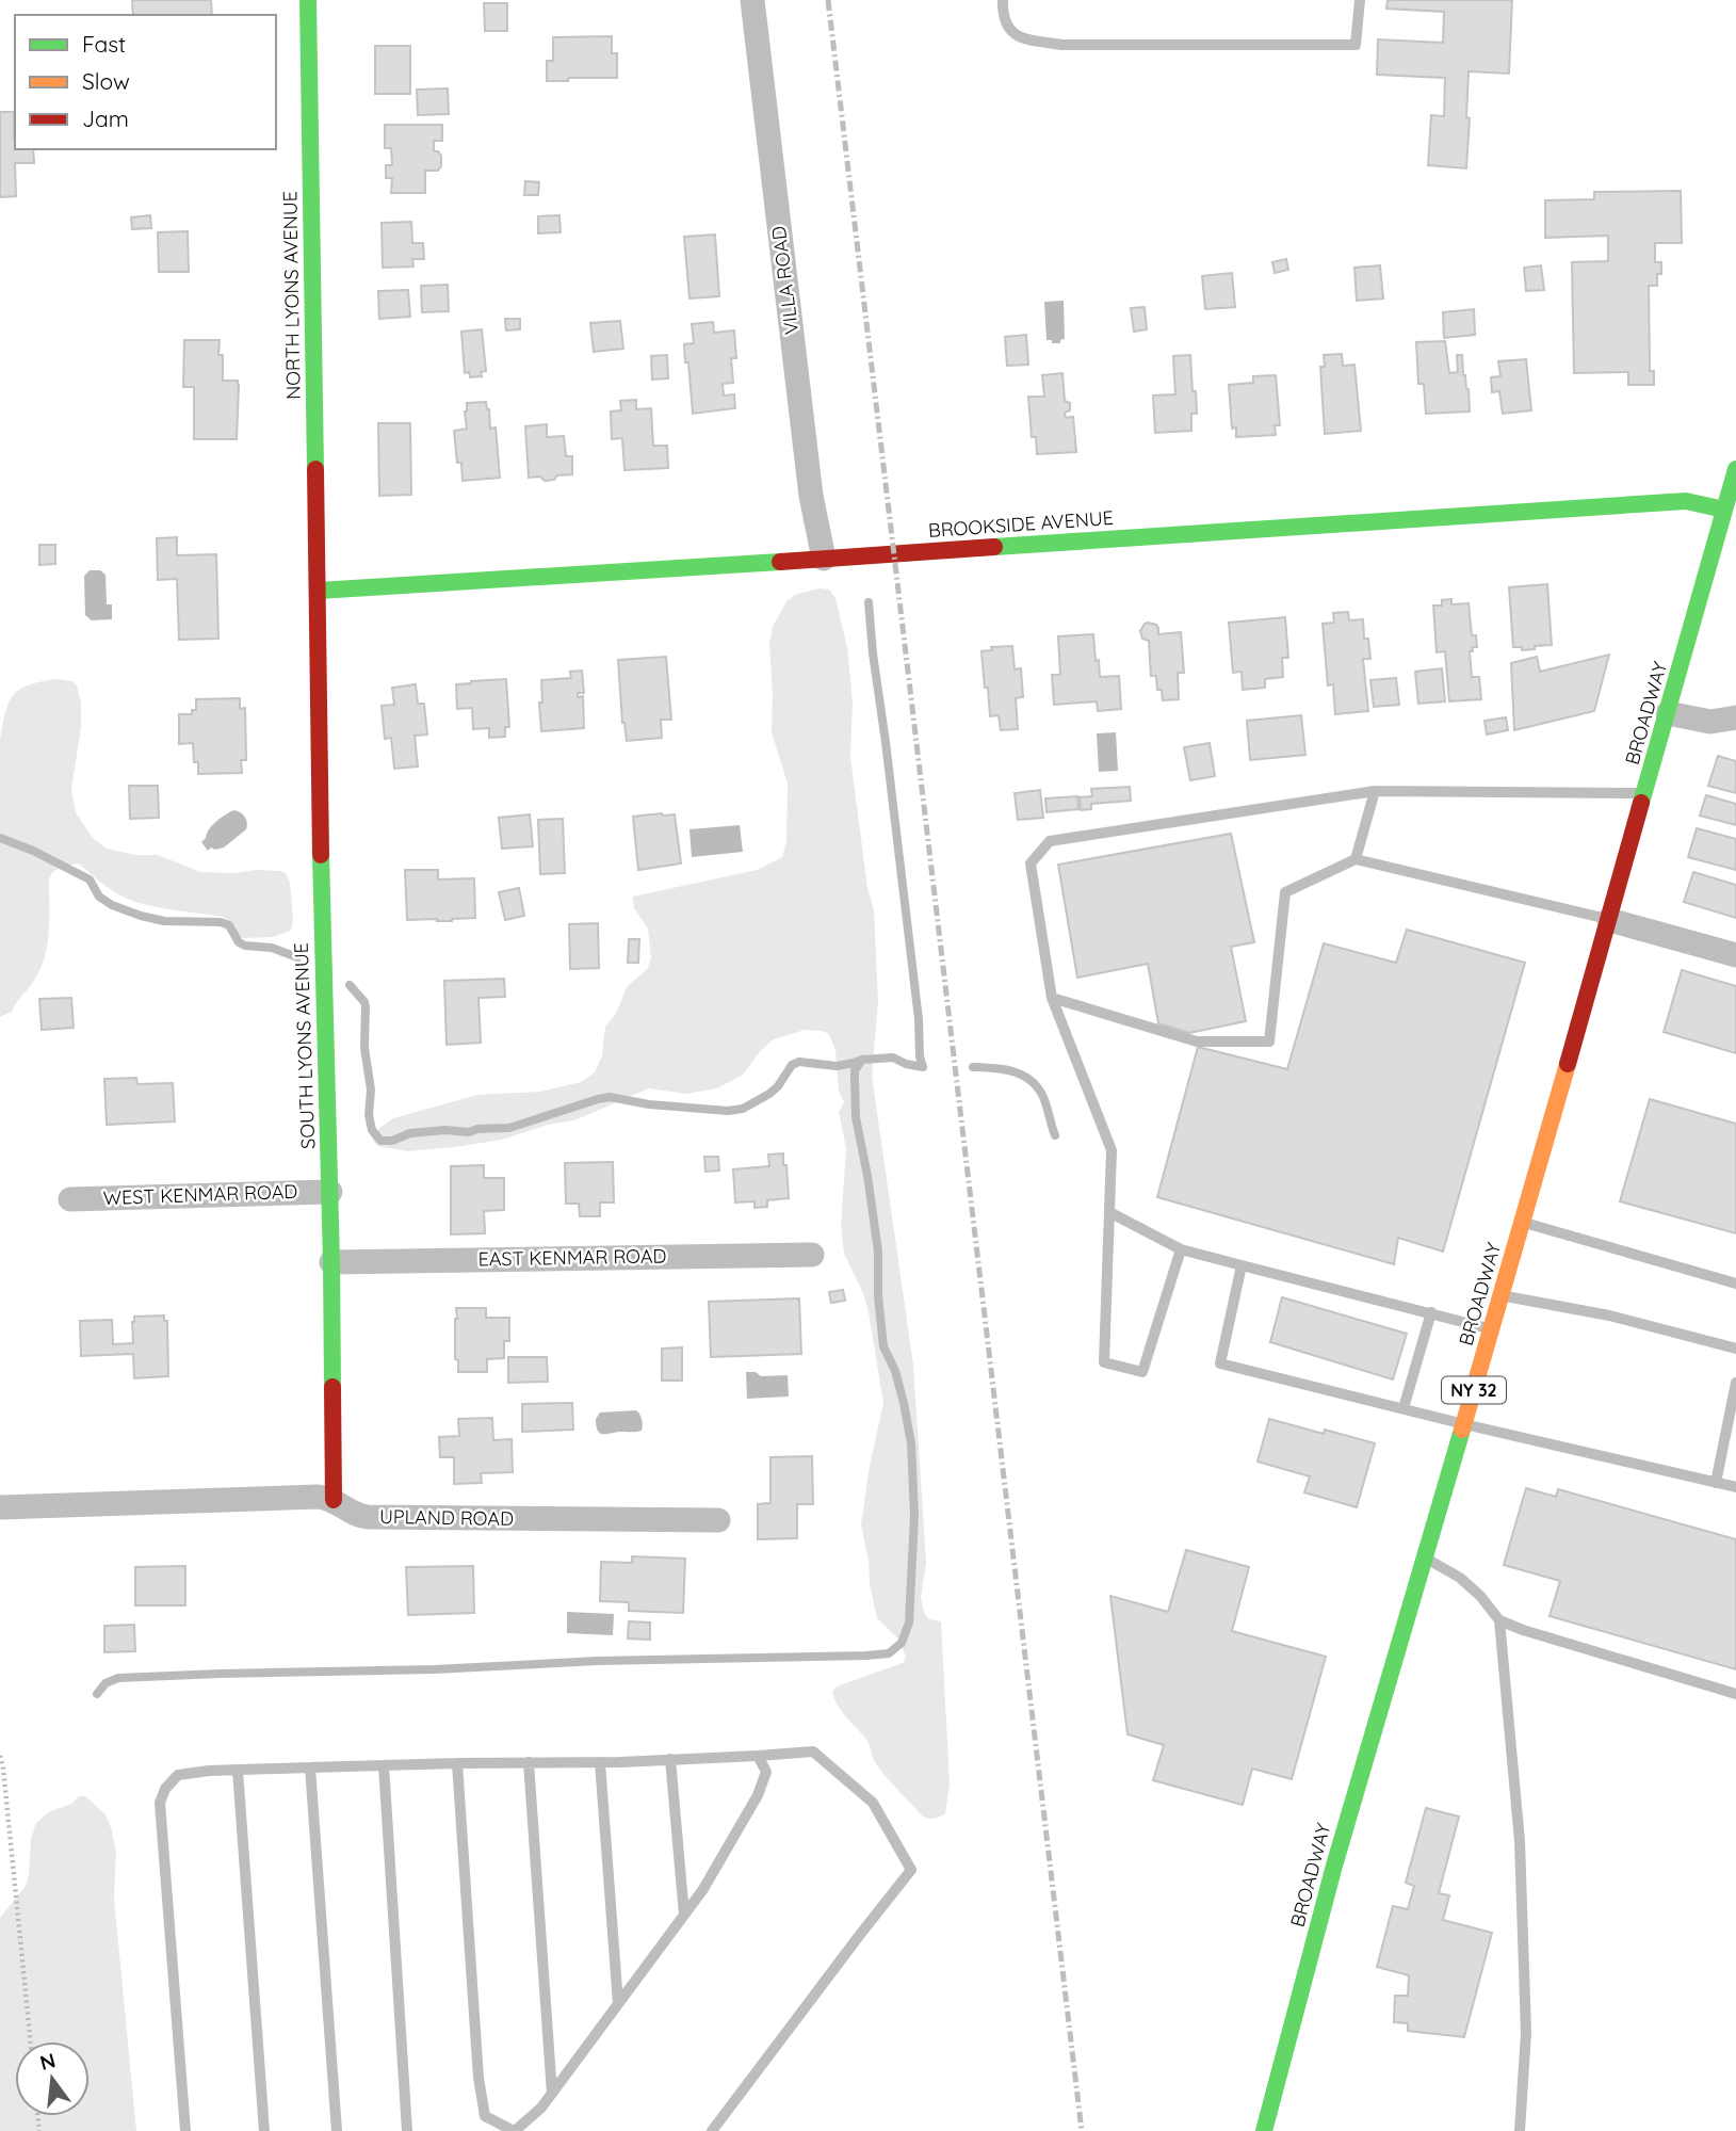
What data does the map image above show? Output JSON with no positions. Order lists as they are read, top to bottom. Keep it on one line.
{"streets":{"street":["VILLA ROAD","NORTH LYONS AVENUE","BROOKSIDE AVENUE","BROADWAY","SOUTH LYONS AVENUE","WEST KENMAR ROAD","EAST KENMAR ROAD","NY 32","UPLAND ROAD"]},"crossings":[["VILLA ROAD","BROOKSIDE AVENUE"],["NORTH LYONS AVENUE","BROOKSIDE AVENUE"],["NORTH LYONS AVENUE","SOUTH LYONS AVENUE"],["BROOKSIDE AVENUE","BROADWAY"],["BROOKSIDE AVENUE","SOUTH LYONS AVENUE"],["SOUTH LYONS AVENUE","WEST KENMAR ROAD"],["SOUTH LYONS AVENUE","EAST KENMAR ROAD"],["SOUTH LYONS AVENUE","UPLAND ROAD"]],"legend":["Fast","Slow","Jam"],"north":"top"}
